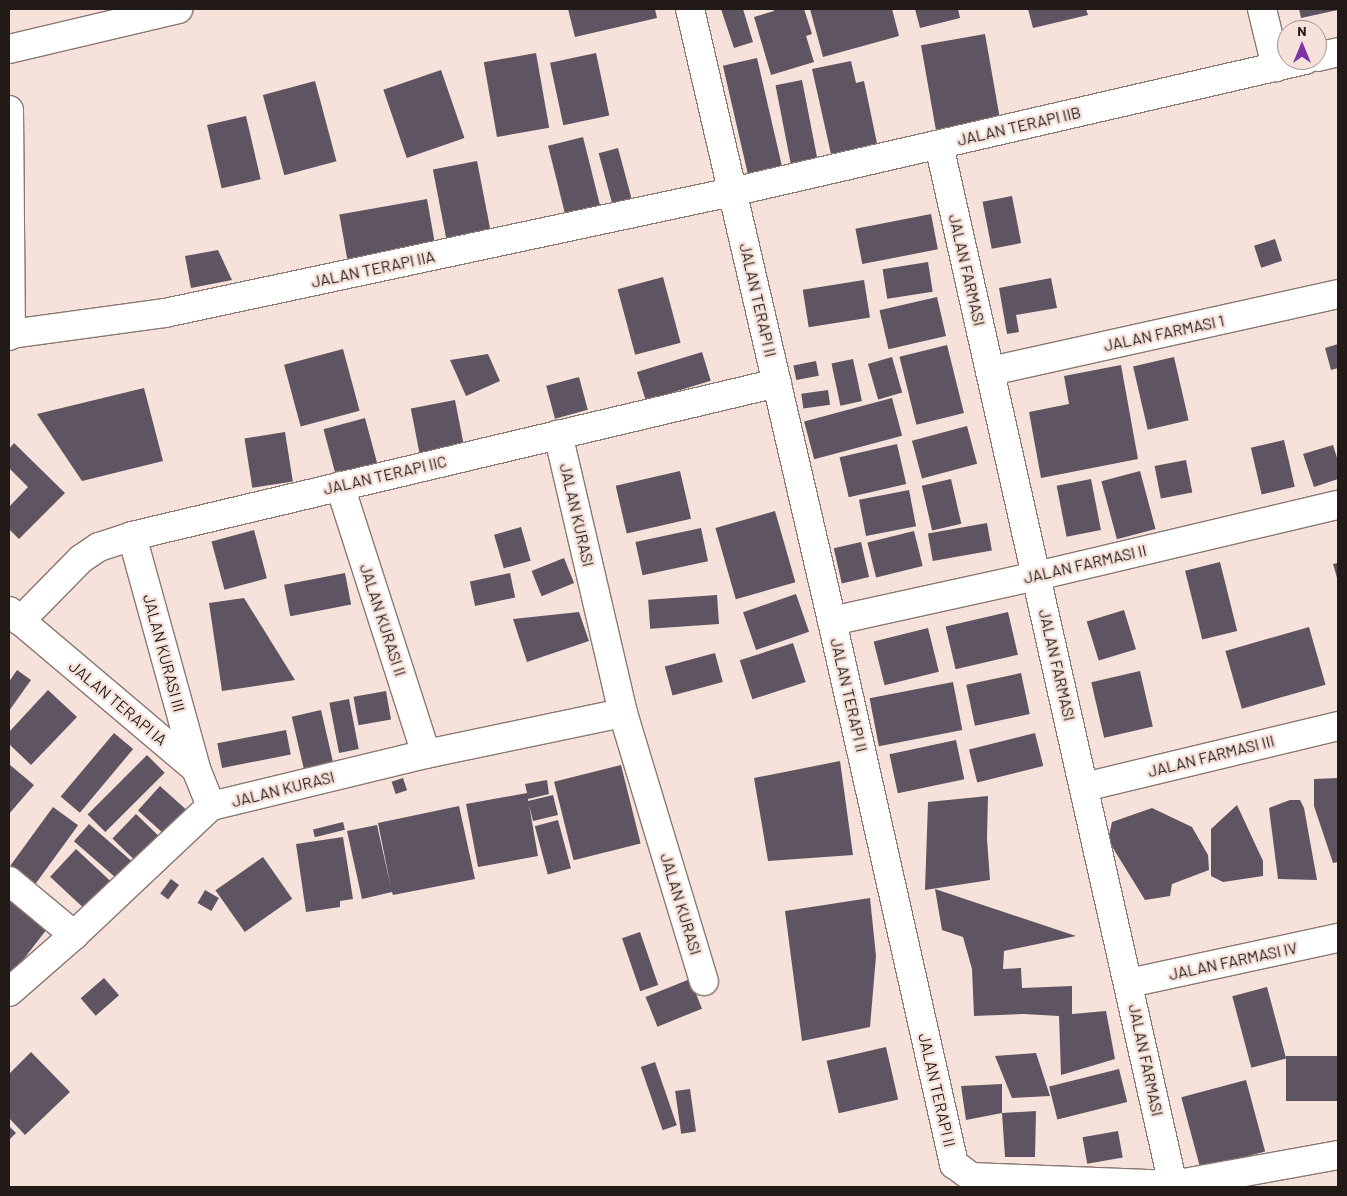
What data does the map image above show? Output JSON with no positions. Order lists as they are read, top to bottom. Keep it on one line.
{"streets":{"street":["JALAN TERAPI IIB","JALAN TERAPI IIA","JALAN FARMASI","JALAN TERAPI II","JALAN FARMASI 1","JALAN TERAPI IIC","JALAN KURASI","JALAN FARMASI II","JALAN KURASI II","JALAN KURASI III","JALAN TERAPI IA","JALAN FARMASI III","JALAN FARMASI IV"]},"crossings":[["JALAN TERAPI IIB","JALAN TERAPI IIA"],["JALAN TERAPI IIB","JALAN FARMASI"],["JALAN TERAPI IIB","JALAN TERAPI II"],["JALAN TERAPI IIA","JALAN TERAPI II"],["JALAN FARMASI","JALAN TERAPI II"],["JALAN FARMASI","JALAN FARMASI 1"],["JALAN FARMASI","JALAN FARMASI II"],["JALAN FARMASI","JALAN FARMASI III"],["JALAN FARMASI","JALAN FARMASI IV"],["JALAN TERAPI II","JALAN TERAPI IIC"],["JALAN TERAPI II","JALAN FARMASI II"],["JALAN TERAPI IIC","JALAN KURASI"],["JALAN TERAPI IIC","JALAN KURASI II"],["JALAN TERAPI IIC","JALAN KURASI III"],["JALAN TERAPI IIC","JALAN TERAPI IA"],["JALAN KURASI","JALAN KURASI II"],["JALAN KURASI","JALAN TERAPI IA"],["JALAN KURASI III","JALAN TERAPI IA"]],"north":"top"}
